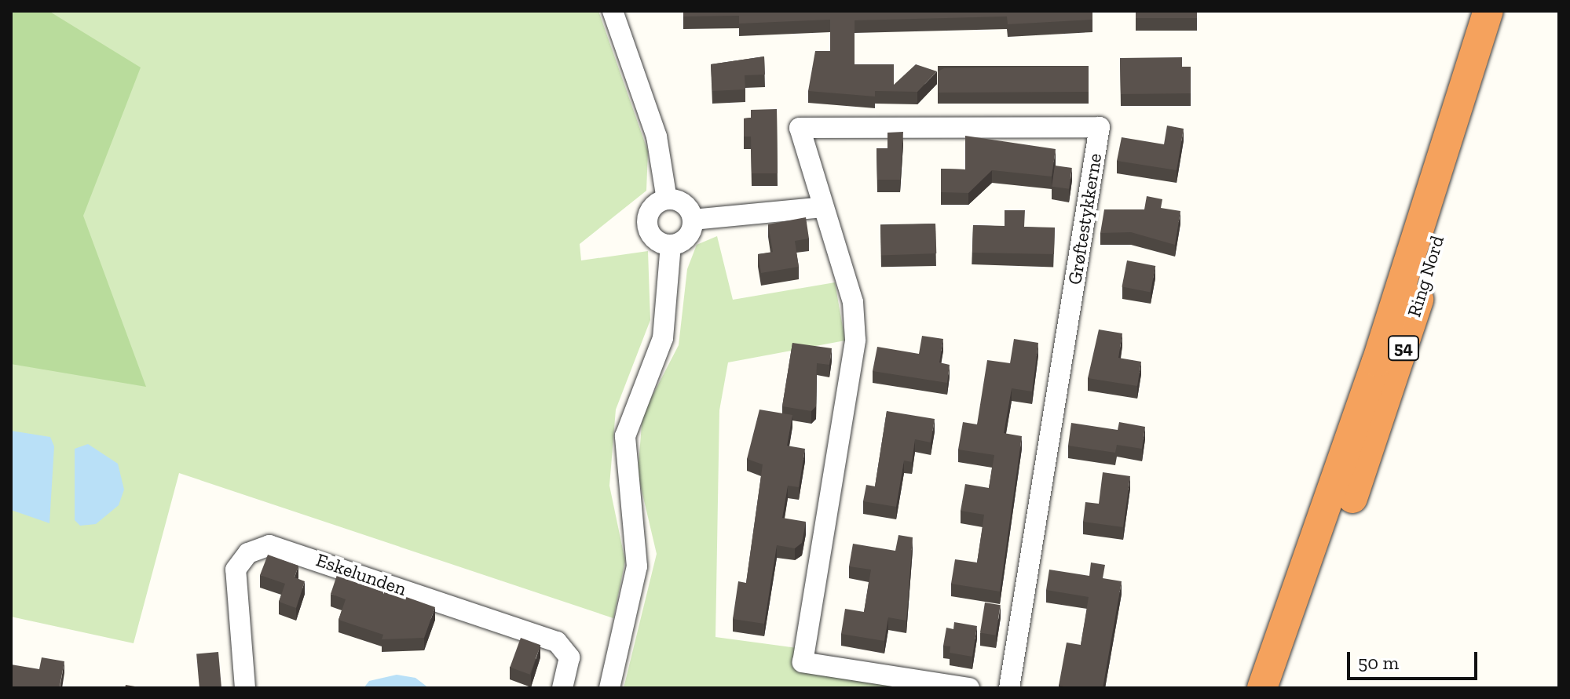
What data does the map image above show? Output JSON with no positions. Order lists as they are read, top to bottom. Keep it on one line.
{"streets":{"highway":["Ring Nord","54"],"street":["Grøftestykkerne","Eskelunden"]},"scale_bar":"50 m"}
